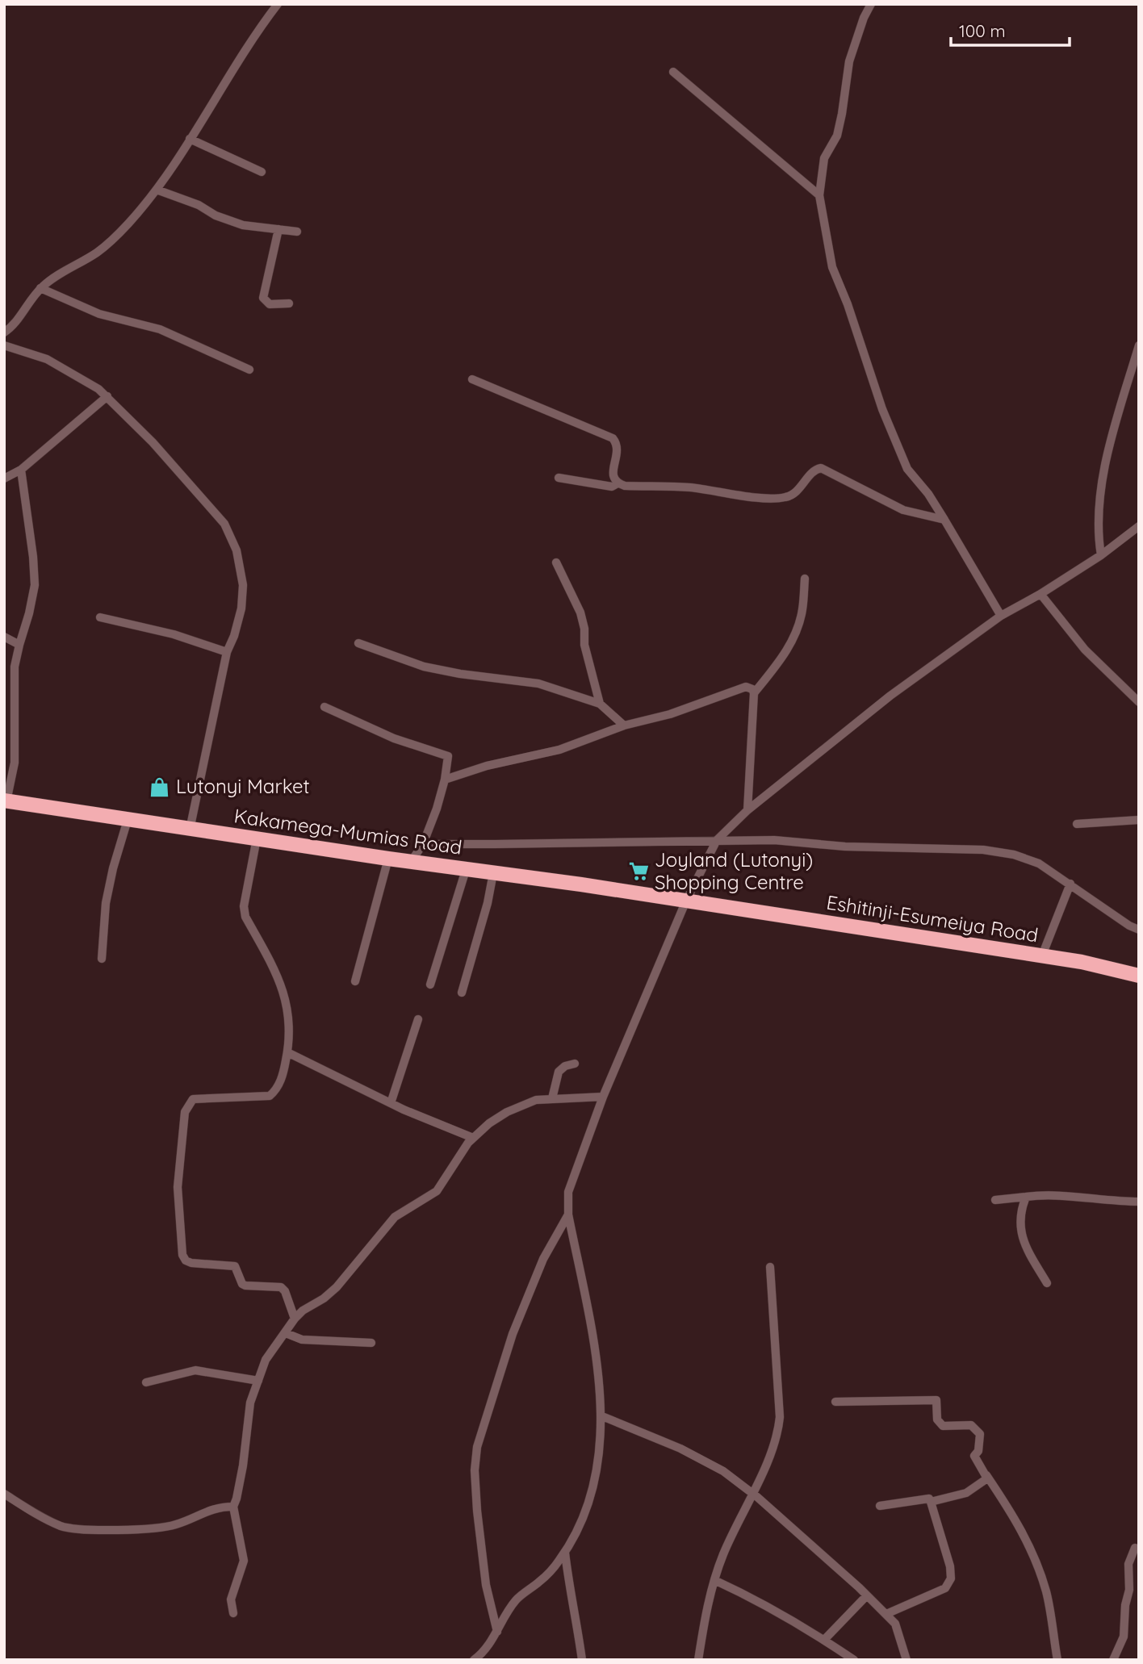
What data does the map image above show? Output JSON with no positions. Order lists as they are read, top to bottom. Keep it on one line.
{"streets":{"highway":["Kakamega-Mumias Road","Eshitinji-Esumeiya Road"]},"crossings":[["Kakamega-Mumias Road","Eshitinji-Esumeiya Road"]],"places":{"shop":["Lutonyi Market"],"supermarket":["Joyland (Lutonyi) Shopping Centre"]},"scale_bar":"100 m"}
